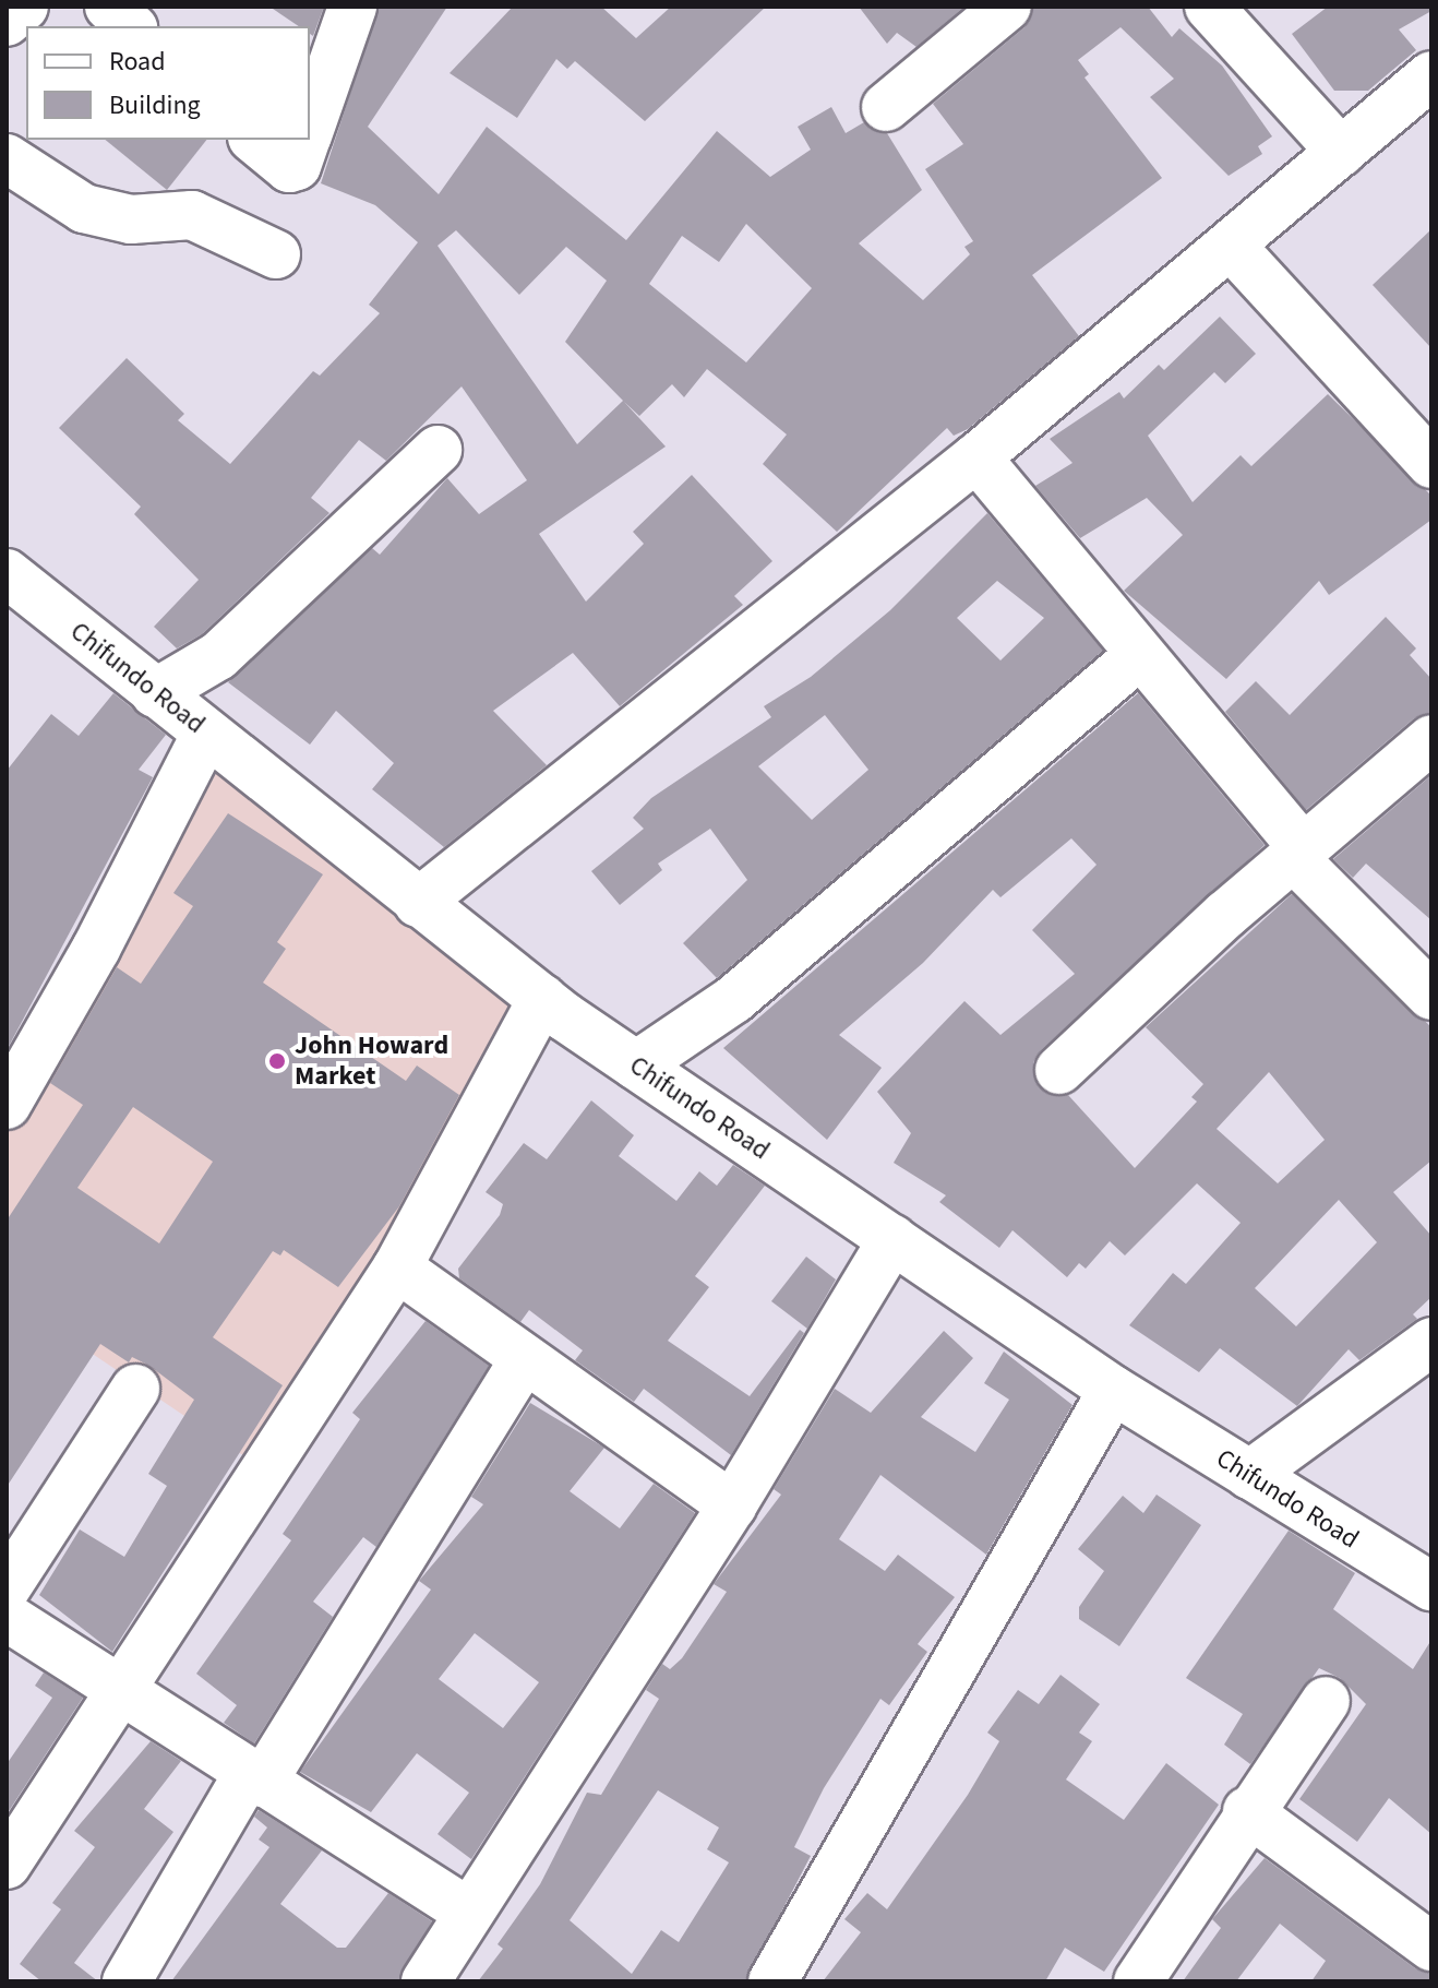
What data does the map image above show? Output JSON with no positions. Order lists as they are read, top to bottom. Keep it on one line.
{"streets":{"street":["Chifundo Road"]},"places":["John Howard Market"],"legend":["Road","Building"]}
